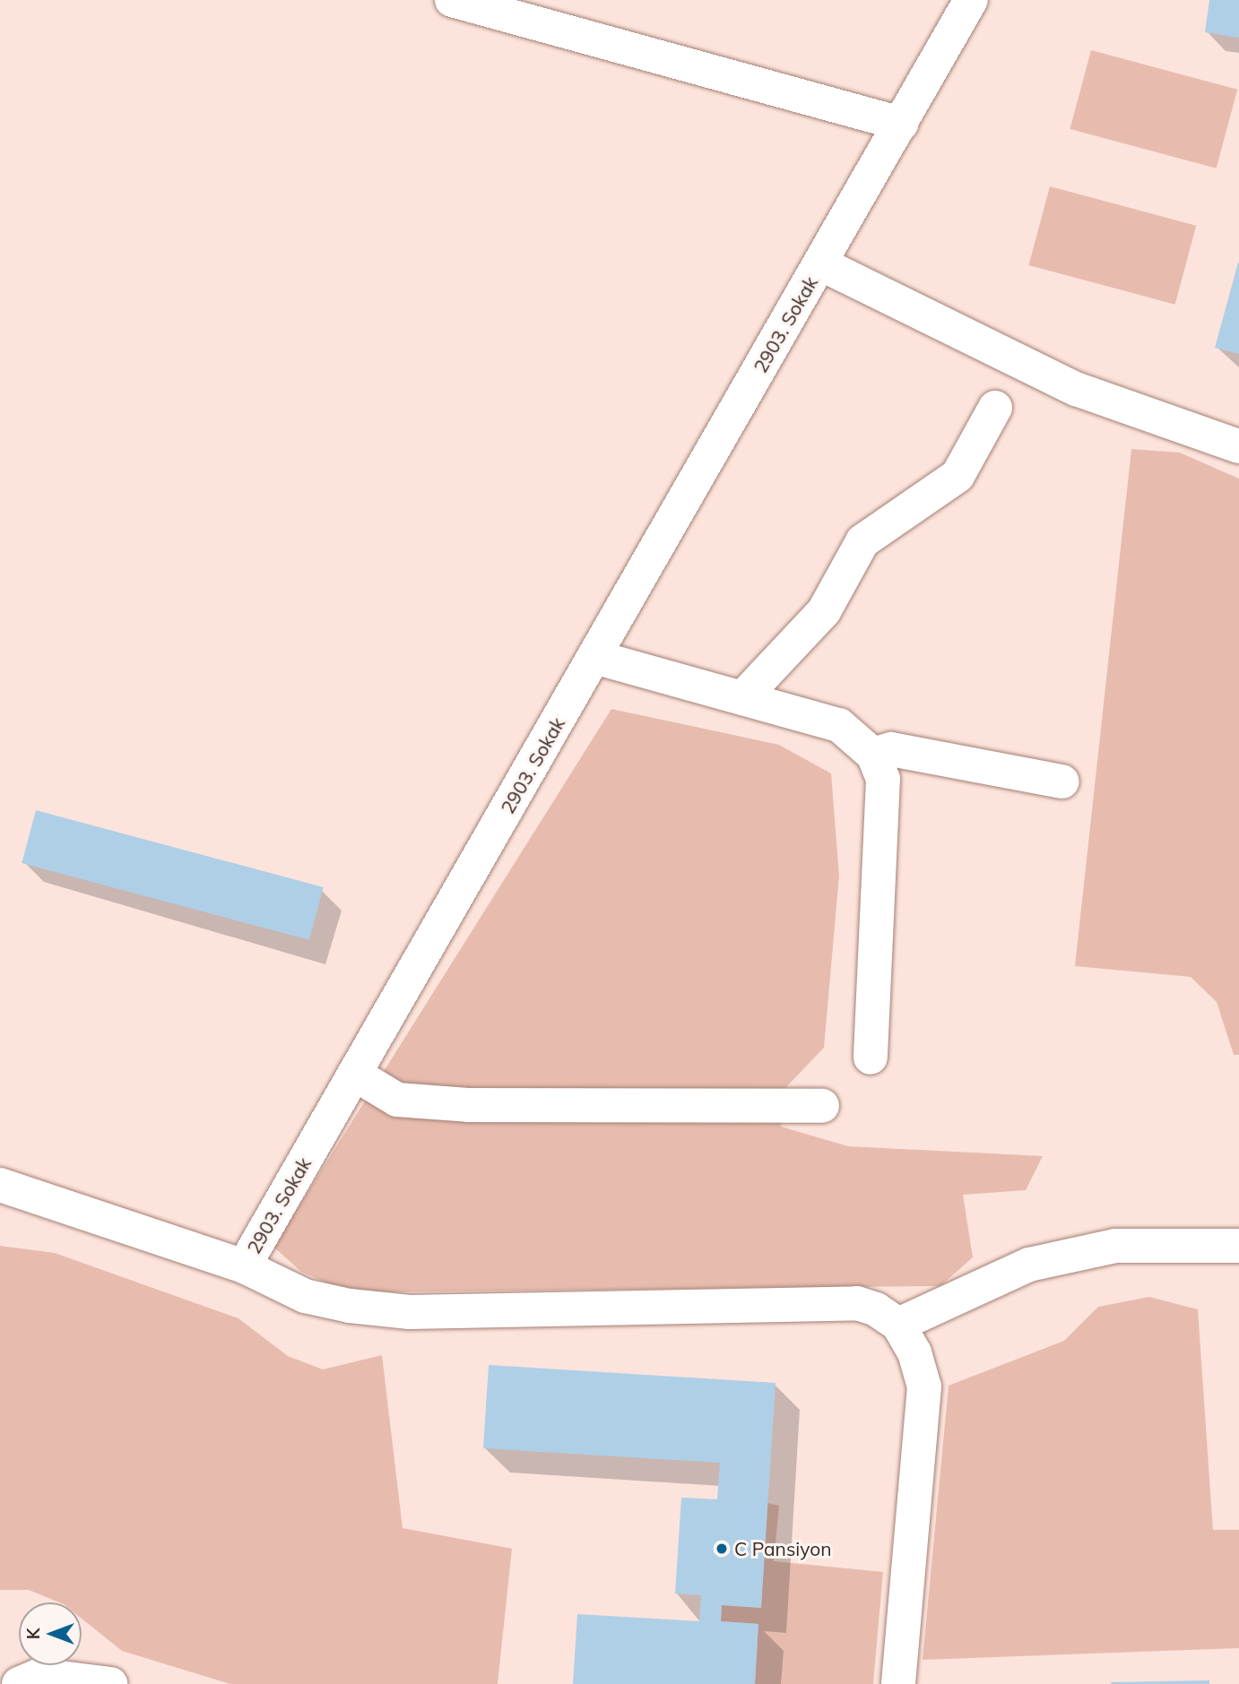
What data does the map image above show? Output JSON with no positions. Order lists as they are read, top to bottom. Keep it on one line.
{"streets":{"street":["2903. Sokak"]},"places":["C Pansiyon"],"north":"left"}
